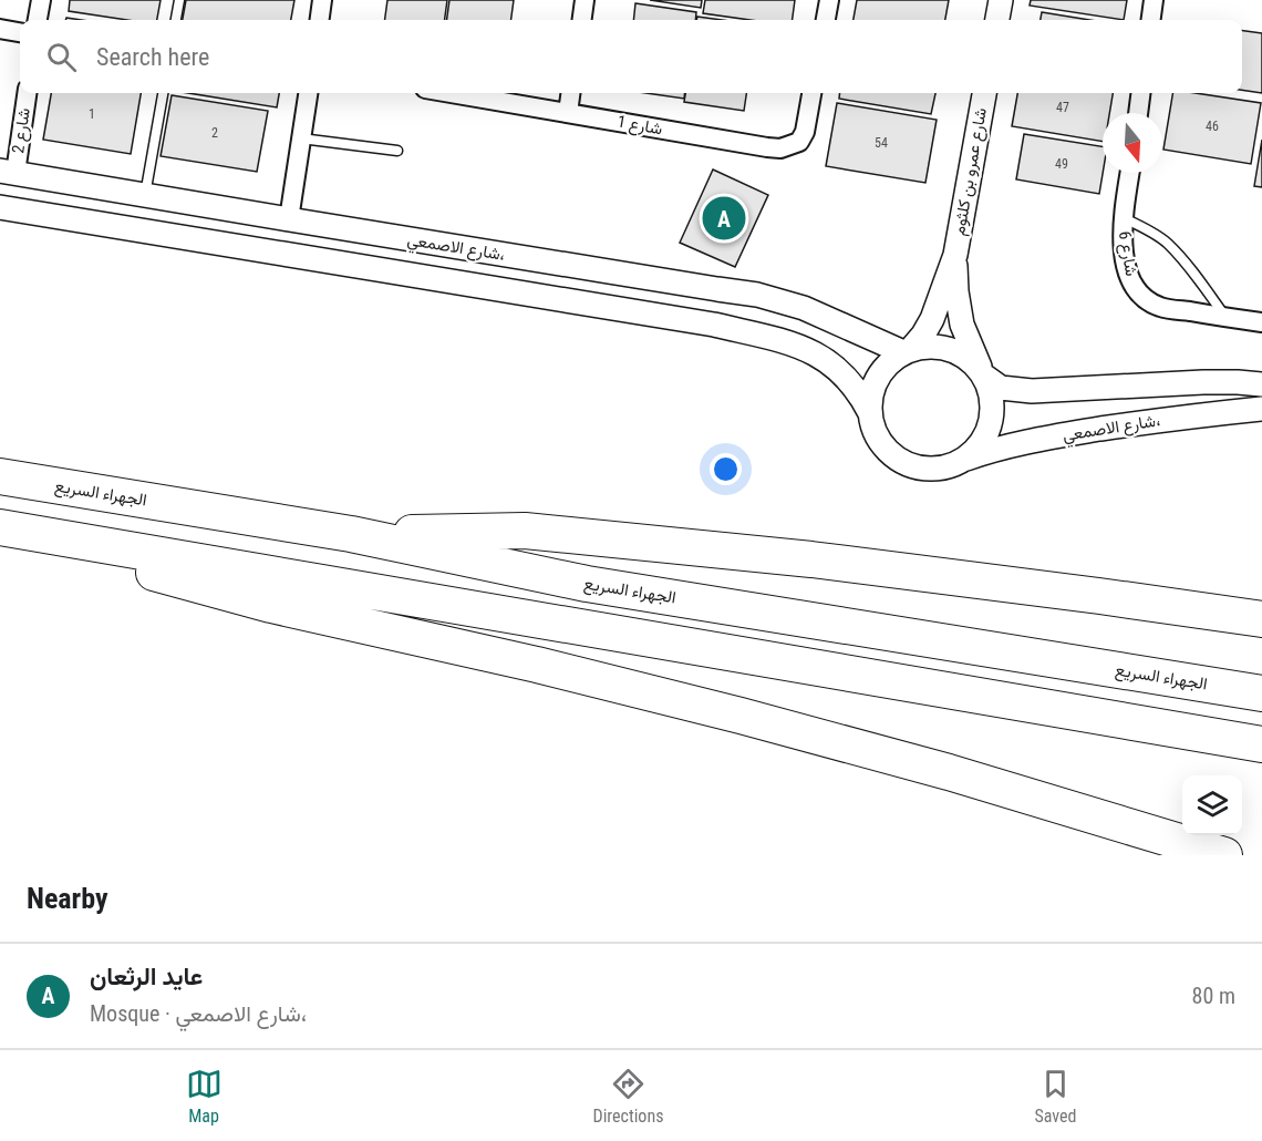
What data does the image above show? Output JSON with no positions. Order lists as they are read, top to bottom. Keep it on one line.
{"streets":{"highway":["الجهراء السريع"],"street":["شارع 1","شارع 2","شارع عمرو بن كلثوم","شارع الاصمعي،","شارع 6"]},"crossings":[["شارع 2","شارع الاصمعي،"],["شارع عمرو بن كلثوم","شارع الاصمعي،"]],"house_numbers":["47","1","46","2","54","49"],"north":"bottom","page":{"search":"Search here","pins":"A","heading":"Nearby","list":[{"mark":"A","name":"عايد الرثعان","note":"Mosque · شارع الاصمعي،","value":"80 m"}],"nav":["Map","Directions","Saved"]}}
